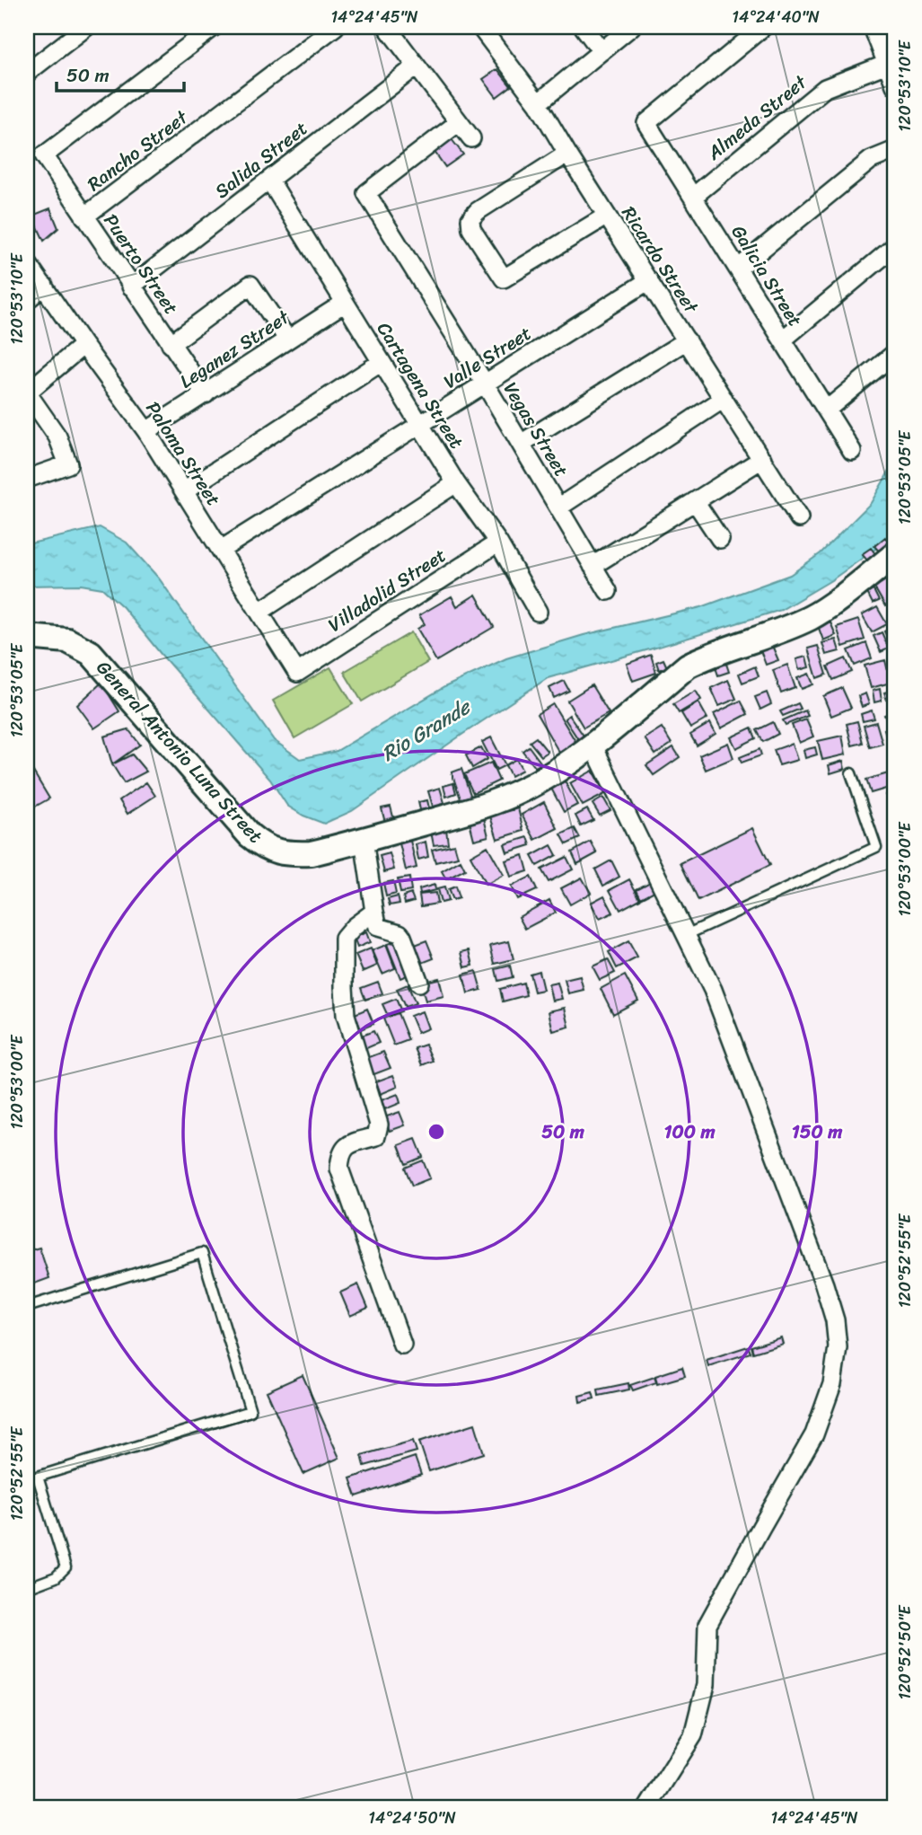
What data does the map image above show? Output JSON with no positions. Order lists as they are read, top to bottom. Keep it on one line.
{"streets":{"main road":["General Antonio Luna Street"],"street":["Almeda Street","Rancho Street","Salida Street","Ricardo Street","Puerto Street","Galicia Street","Leganez Street","Valle Street","Cartagena Street","Vegas Street","Paloma Street","Villadolid Street"]},"crossings":[["Almeda Street","Galicia Street"],["Rancho Street","Puerto Street"],["Salida Street","Puerto Street"],["Salida Street","Cartagena Street"],["Ricardo Street","Valle Street"],["Puerto Street","Leganez Street"],["Leganez Street","Cartagena Street"],["Leganez Street","Paloma Street"],["Valle Street","Cartagena Street"],["Valle Street","Vegas Street"],["Valle Street","Paloma Street"],["Cartagena Street","Villadolid Street"],["Paloma Street","Villadolid Street"]],"water":["Rio Grande"],"scale_bar":"50 m","coordinates":["14°24'45\"N","14°24'40\"N","120°53'10\"E","120°53'05\"E","120°53'00\"E","120°52'55\"E","120°52'50\"E","14°24'50\"N"],"rings":["50 m","100 m","150 m"]}
